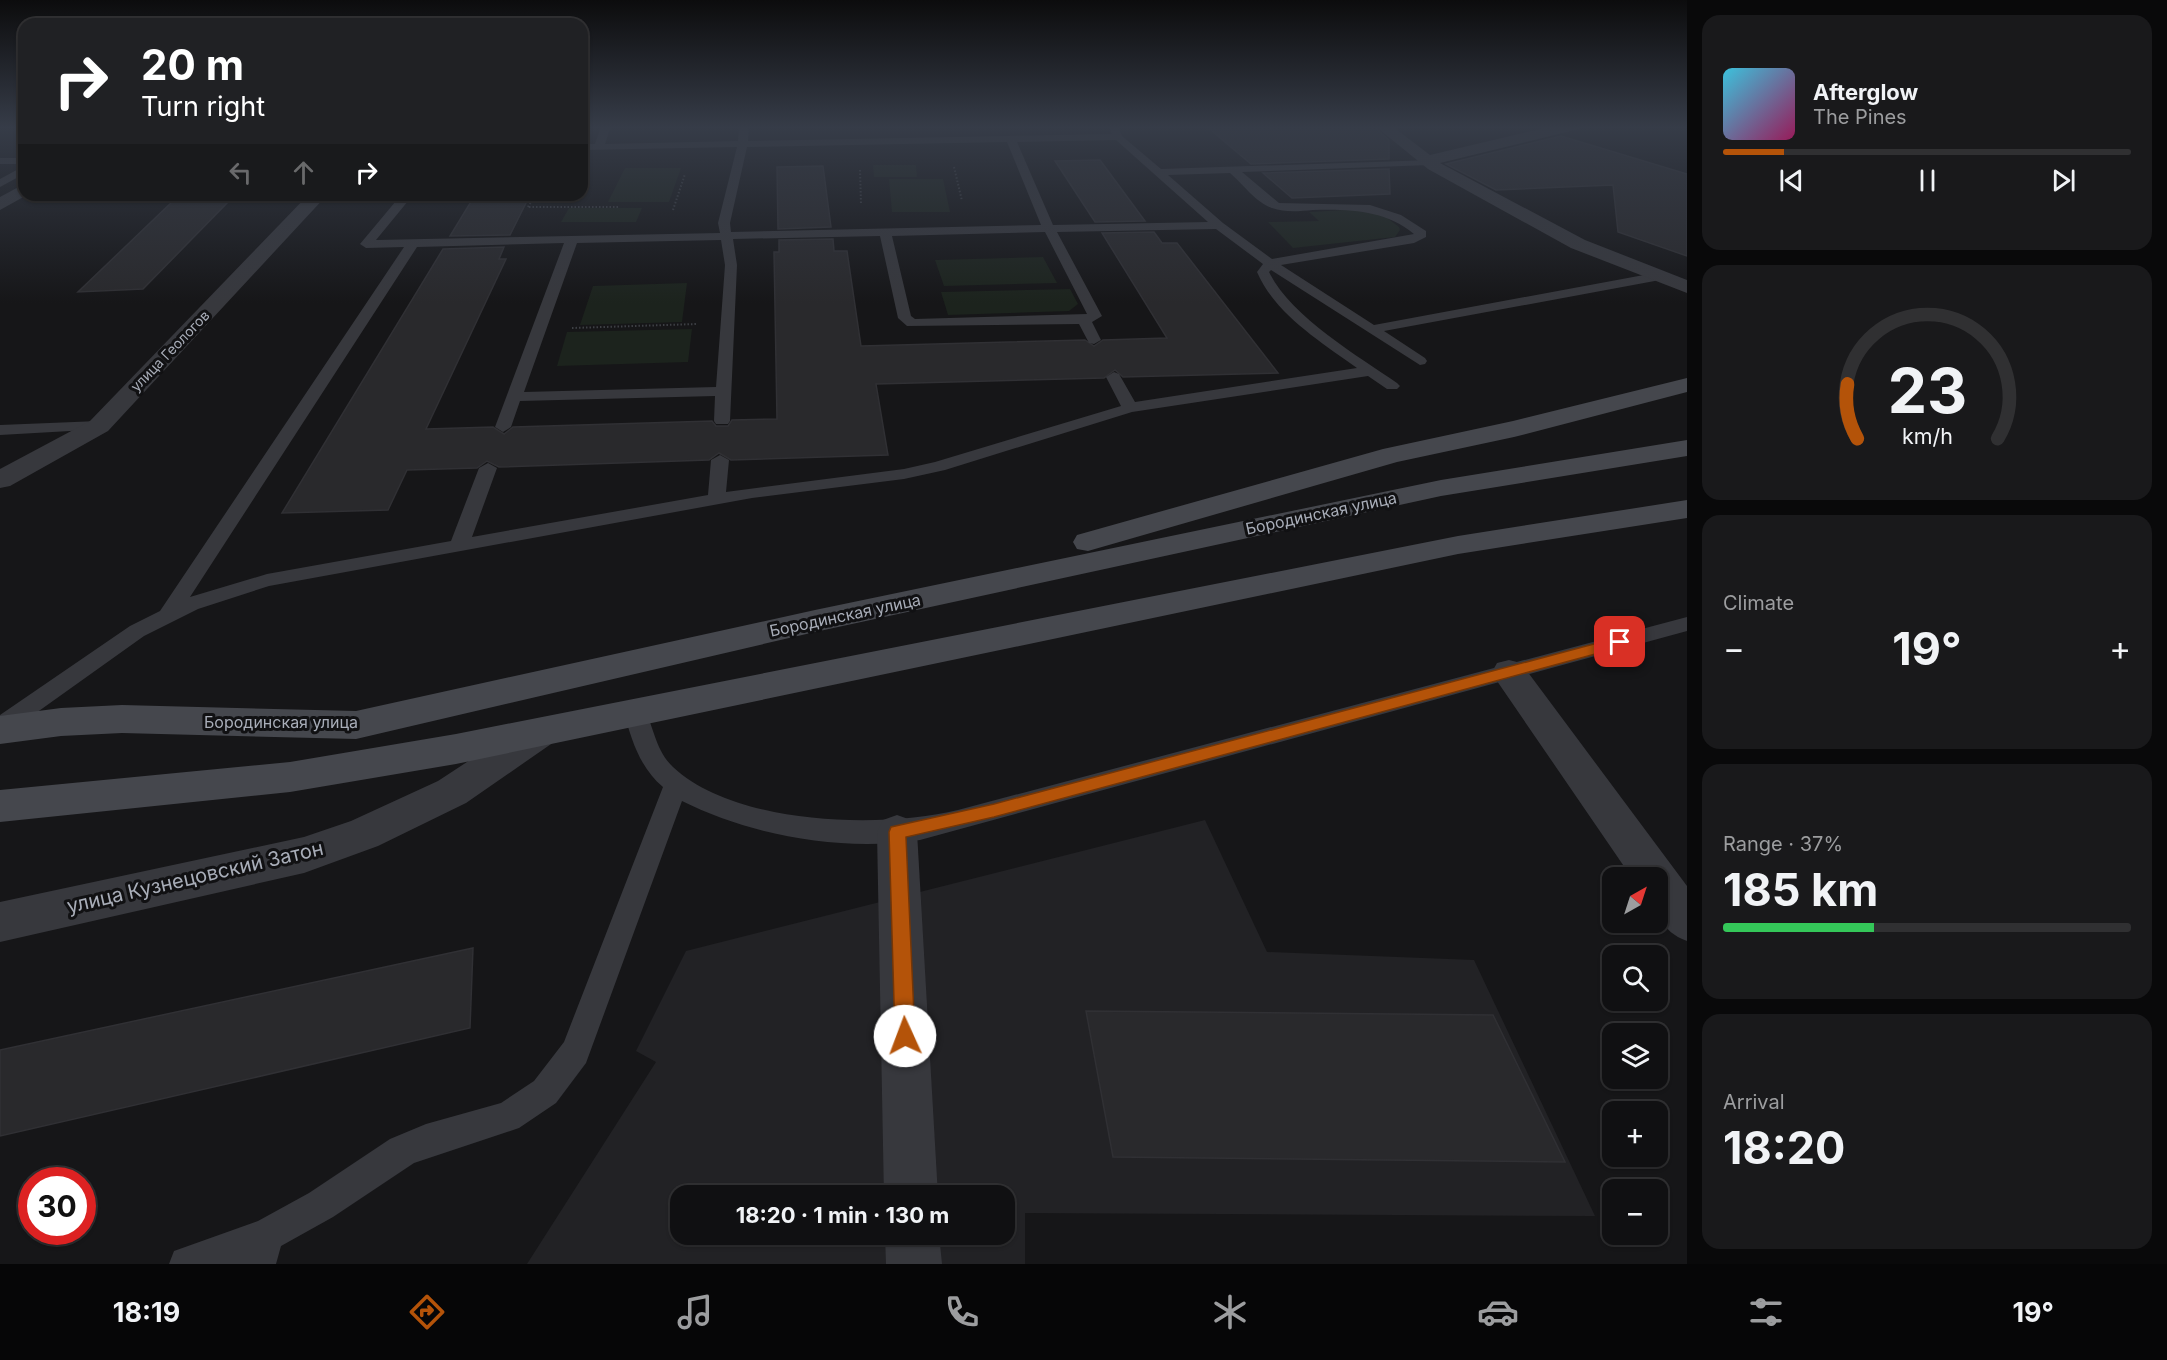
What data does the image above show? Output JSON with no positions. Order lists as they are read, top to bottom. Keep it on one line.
{"streets":{"street":["улица Геологов","Бородинская улица","улица Кузнецовский Затон"]},"north":"top right","page":{"turn":["20 m","Turn right"],"song":["Afterglow","The Pines"],"tile":["Climate",["Range · 37%","185 km"],["Arrival","18:20"]],"heat":["−","19°","+"],"map_buttons":["+","−"],"limit":"30","trip":"18:20 · 1 min · 130 m","tabs":["18:19","19°"],"gauge":["23","km/h"]}}
